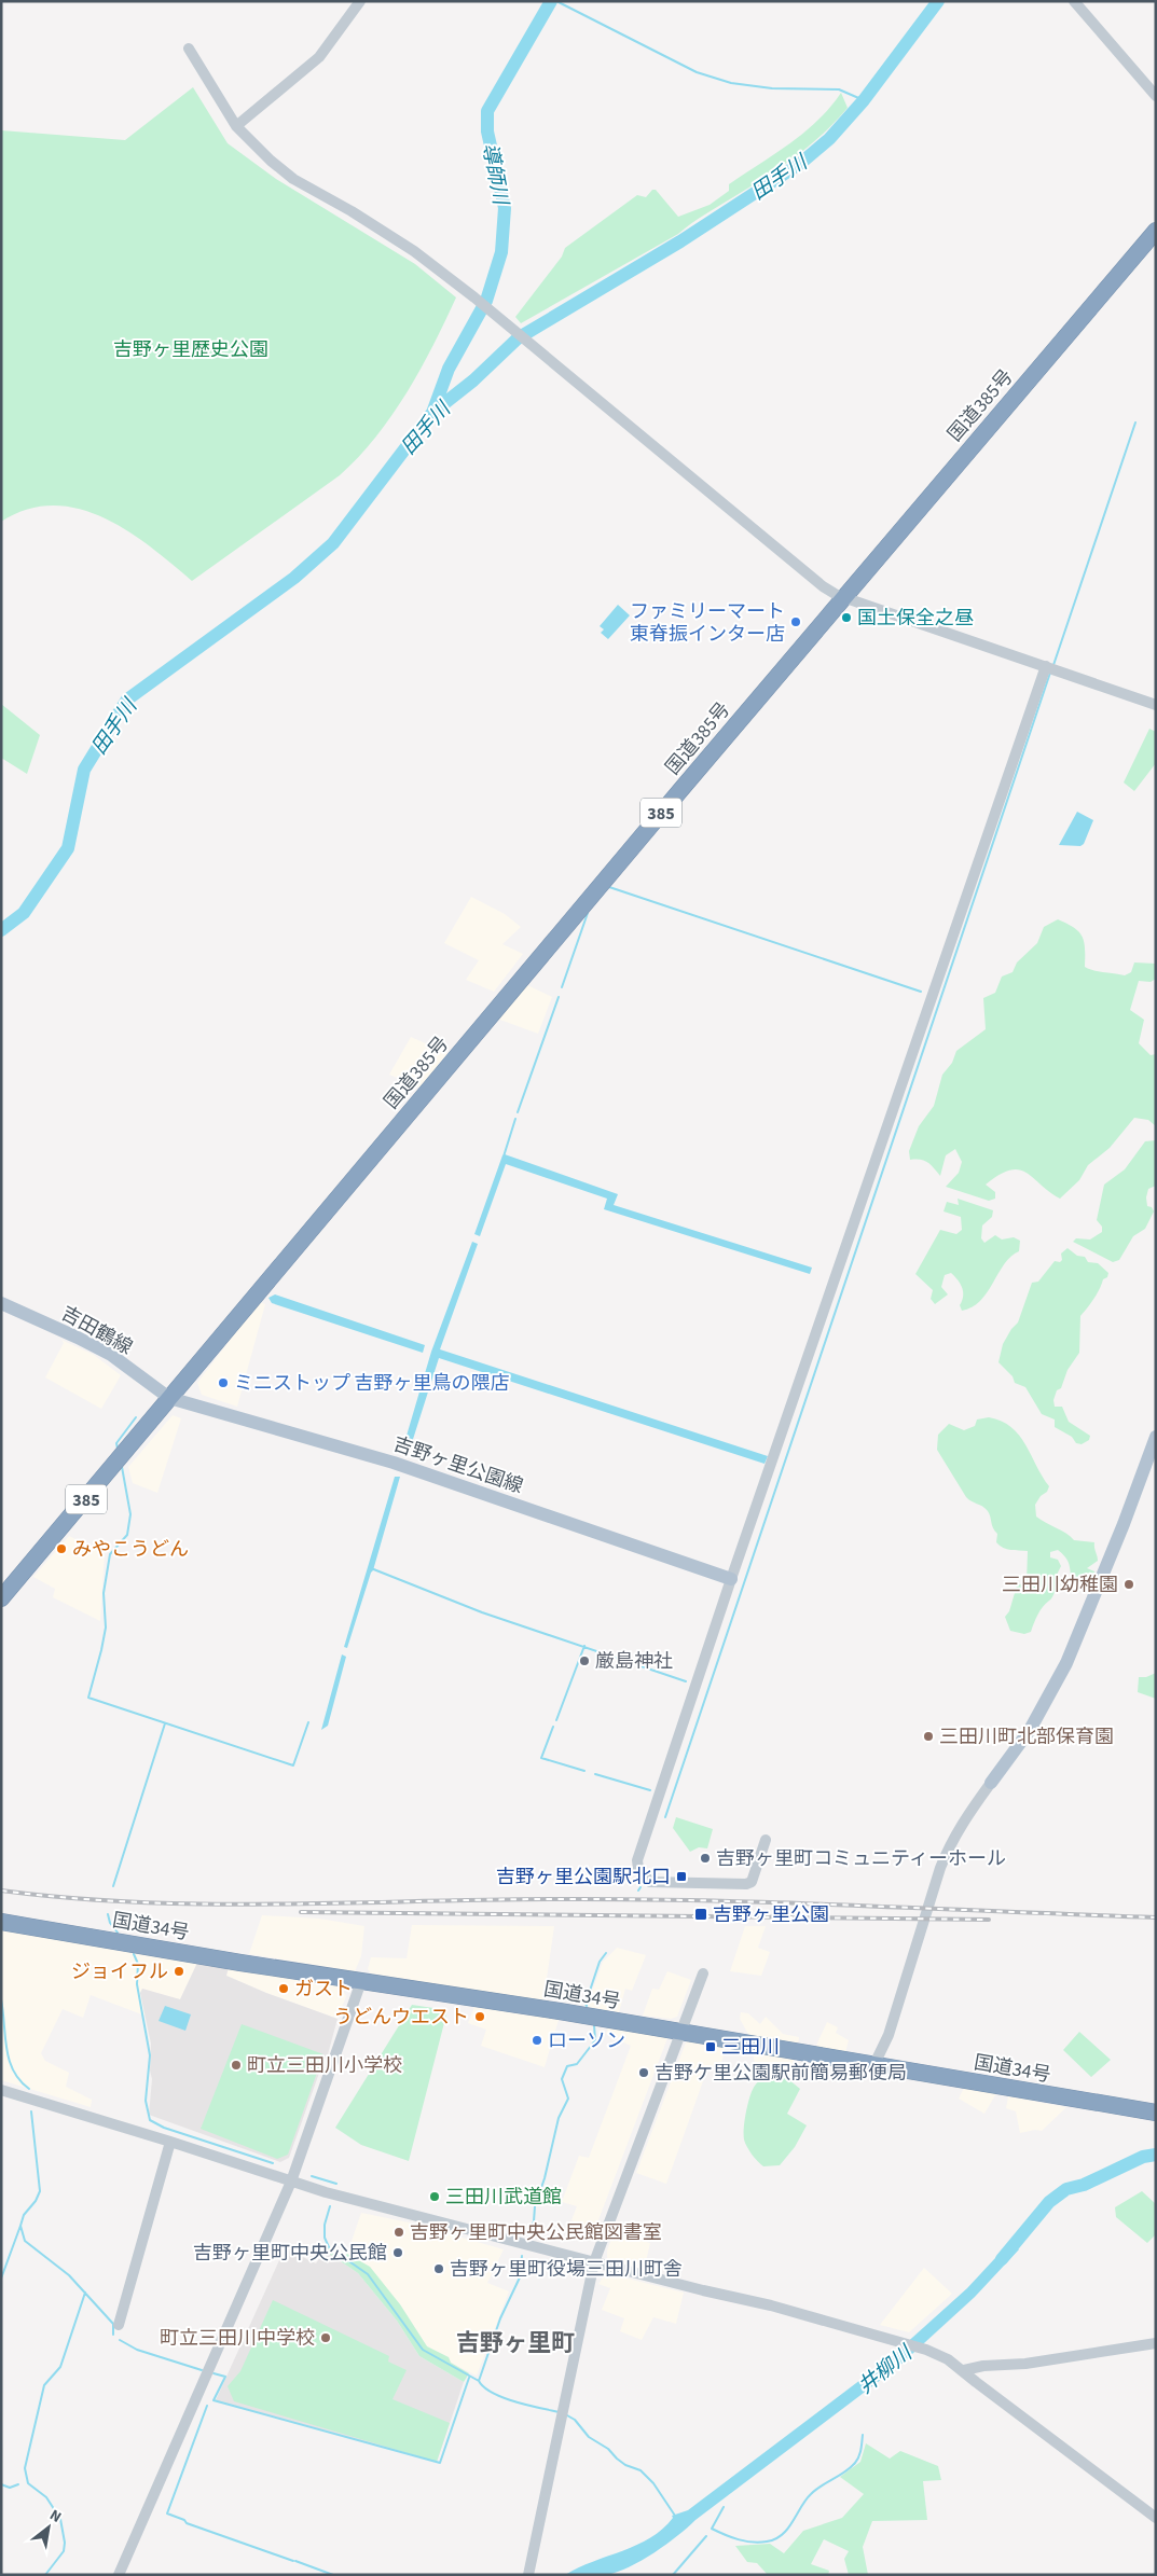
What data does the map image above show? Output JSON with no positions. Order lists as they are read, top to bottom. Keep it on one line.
{"streets":{"highway":["国道385号","385","国道34号"],"main road":["吉田鶴線","吉野ヶ里公園線"]},"crossings":[["国道385号","385"],["国道385号","吉田鶴線"],["国道385号","吉野ヶ里公園線"],["385","吉田鶴線"],["385","吉野ヶ里公園線"],["吉田鶴線","吉野ヶ里公園線"]],"districts":["吉野ヶ里町"],"water":["導師川","田手川","井柳川"],"parks":["吉野ヶ里歴史公園"],"places":{"other":["国土保全之昼","ファミリーマート 東脊振インター店","ミニストップ 吉野ヶ里鳥の隈店","みやこうどん","三田川幼稚園","厳島神社","三田川町北部保育園","吉野ヶ里町コミュニティーホール","ジョイフル","ガスト","うどんウエスト","ローソン","町立三田川小学校","吉野ケ里公園駅前簡易郵便局","三田川武道館","吉野ヶ里町中央公民館図書室","吉野ヶ里町中央公民館","吉野ヶ里町役場三田川町舎","町立三田川中学校"],"transit":["吉野ヶ里公園駅北口","吉野ヶ里公園","三田川"]},"north":"top right"}
